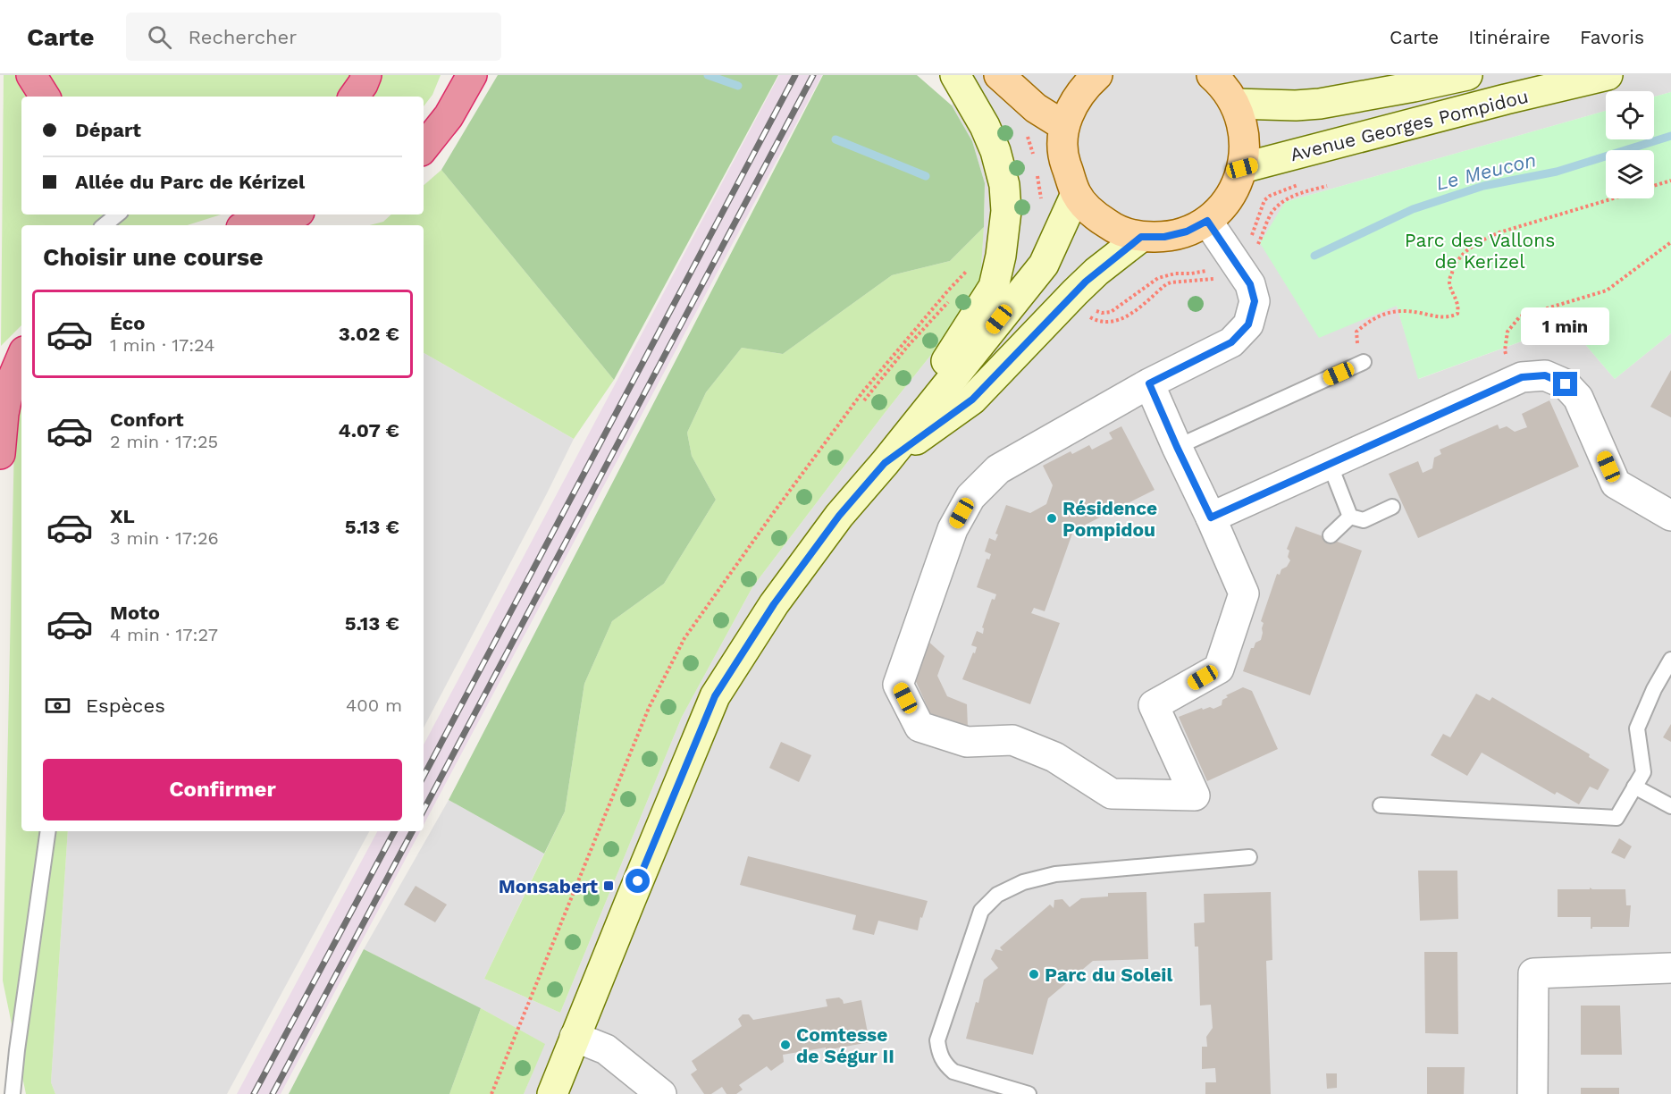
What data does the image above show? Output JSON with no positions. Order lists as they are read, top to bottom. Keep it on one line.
{"streets":{"main road":["Avenue Georges Pompidou"]},"water":["Le Meucon"],"parks":["Parc des Vallons de Kerizel"],"places":{"other":["Résidence Pompidou","Parc du Soleil","Comtesse de Ségur II"],"transit":["Monsabert"]},"page":{"header":"Carte","search":"Rechercher","nav":["Carte","Itinéraire","Favoris"],"banner":["Départ","Allée du Parc de Kérizel"],"heading":"Choisir une course","list":[{"name":"Éco","note":"1 min · 17:24","value":"3.02 €"},{"name":"Confort","note":"2 min · 17:25","value":"4.07 €"},{"name":"XL","note":"3 min · 17:26","value":"5.13 €"},{"name":"Moto","note":"4 min · 17:27","value":"5.13 €"}],"bubble":"1 min","pay":["Espèces","400 m"],"buttons":"Confirmer"}}
